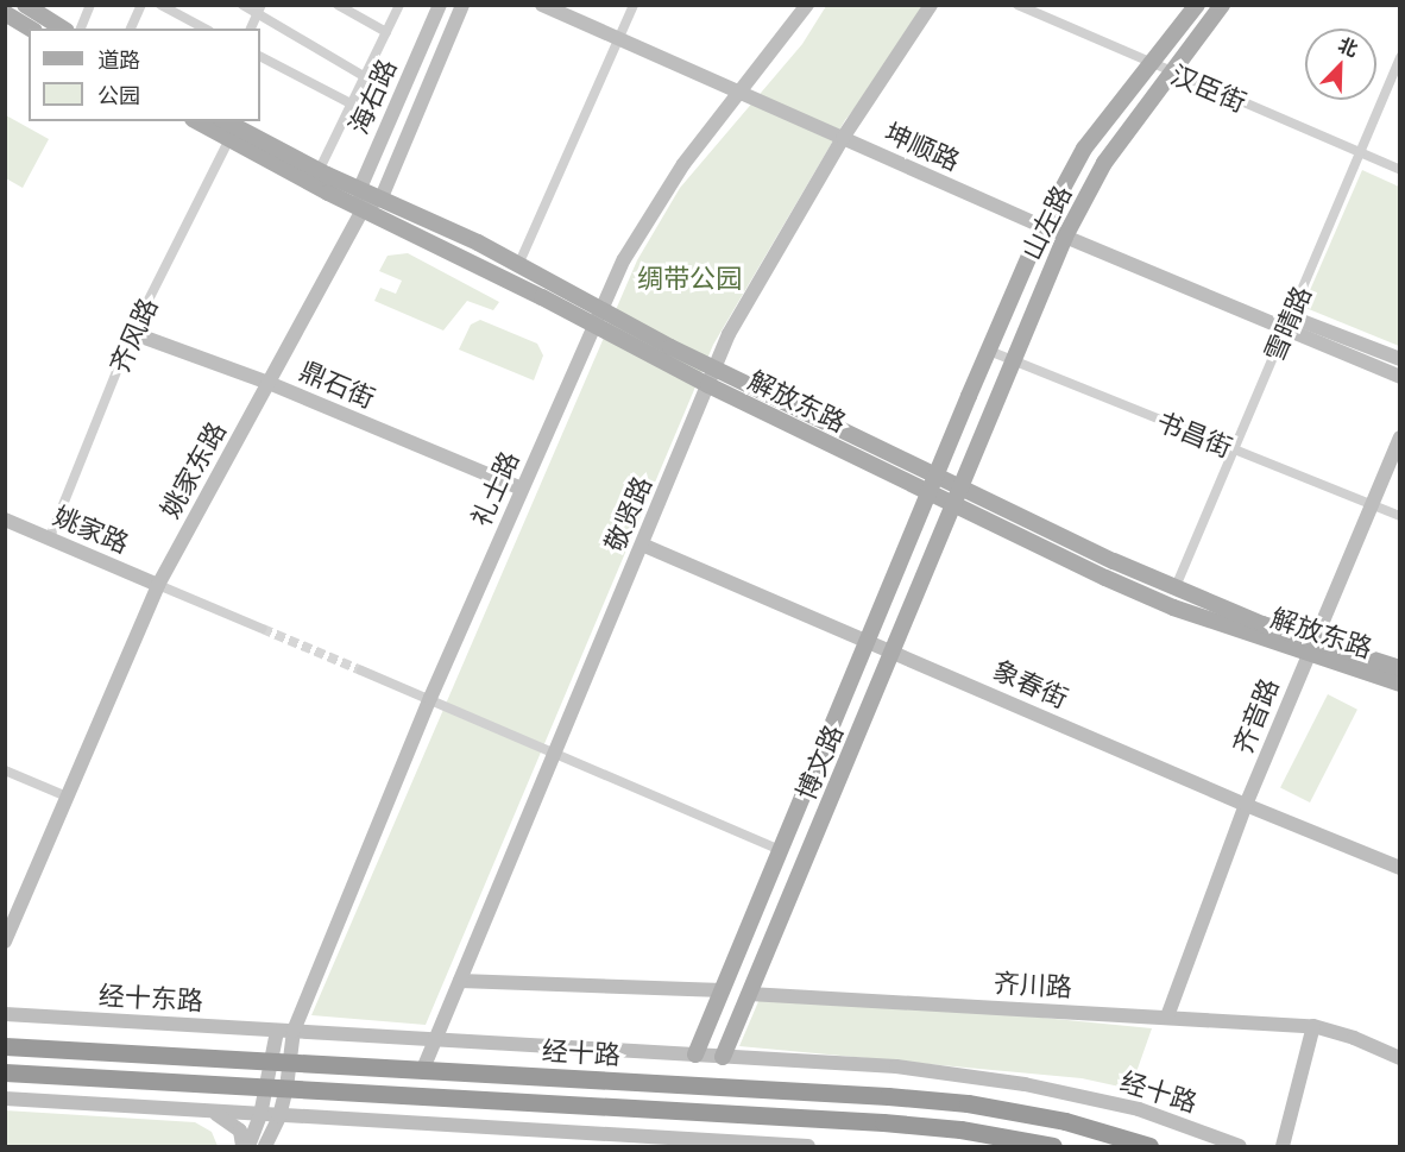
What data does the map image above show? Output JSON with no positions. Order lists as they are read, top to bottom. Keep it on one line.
{"streets":{"highway":["经十路"],"main road":["山左路","解放东路","博文路"],"street":["汉臣街","海右路","坤顺路","雪晴路","齐风路","鼎石街","书昌街","姚家东路","礼士路","敬贤路","姚家路","象春街","齐音路","齐川路","经十东路"]},"crossings":[["汉臣街","山左路"],["汉臣街","雪晴路"],["海右路","解放东路"],["海右路","姚家东路"],["坤顺路","山左路"],["坤顺路","雪晴路"],["坤顺路","礼士路"],["坤顺路","敬贤路"],["山左路","解放东路"],["山左路","书昌街"],["山左路","博文路"],["雪晴路","解放东路"],["雪晴路","书昌街"],["齐风路","鼎石街"],["齐风路","解放东路"],["齐风路","姚家路"],["鼎石街","姚家东路"],["鼎石街","礼士路"],["解放东路","姚家东路"],["解放东路","礼士路"],["解放东路","敬贤路"],["解放东路","齐音路"],["解放东路","博文路"],["书昌街","齐音路"],["姚家东路","姚家路"],["礼士路","经十东路"],["礼士路","经十路"],["敬贤路","象春街"],["敬贤路","经十路"],["象春街","齐音路"],["象春街","博文路"],["齐音路","齐川路"],["博文路","齐川路"],["博文路","经十路"],["经十东路","经十路"]],"parks":["绸带公园"],"legend":["道路","公园"],"north":"top right"}
